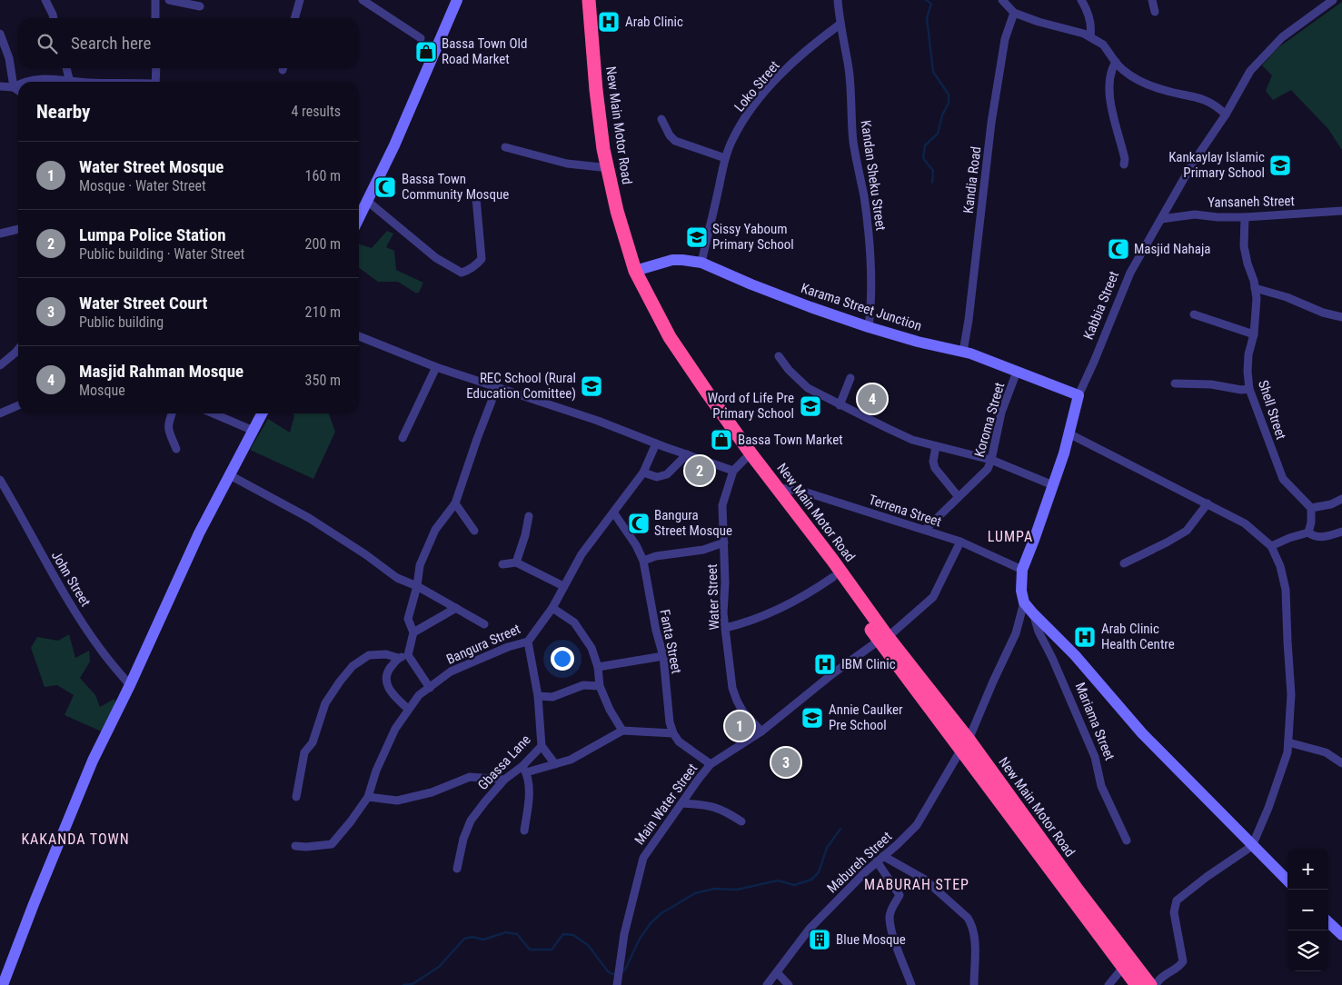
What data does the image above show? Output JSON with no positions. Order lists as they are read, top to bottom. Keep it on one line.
{"streets":{"highway":["New Main Motor Road"],"street":["Loko Street","Kandan Sheku Street","Kandia Road","Yansaneh Street","Kabbia Street","Karama Street Junction","Shell Street","Koroma Street","Terrena Street","John Street","Water Street","Fanta Street","Bangura Street","Mariama Street","Gbassa Lane","Main Water Street","Mabureh Street"]},"crossings":[["Loko Street","Kandan Sheku Street"],["Loko Street","Karama Street Junction"],["New Main Motor Road","Karama Street Junction"],["New Main Motor Road","Terrena Street"],["New Main Motor Road","Water Street"],["New Main Motor Road","Main Water Street"],["New Main Motor Road","Mabureh Street"],["Kandan Sheku Street","Karama Street Junction"],["Kandia Road","Karama Street Junction"],["Yansaneh Street","Kabbia Street"],["Yansaneh Street","Shell Street"],["Kabbia Street","Karama Street Junction"],["Kabbia Street","Terrena Street"],["Karama Street Junction","Koroma Street"],["Koroma Street","Terrena Street"],["Terrena Street","Main Water Street"],["Water Street","Main Water Street"],["Fanta Street","Bangura Street"],["Bangura Street","Gbassa Lane"]],"districts":["LUMPA","KAKANDA TOWN","MABURAH STEP"],"places":{"hospital":["Arab Clinic","Arab Clinic Health Centre","IBM Clinic"],"shop":["Bassa Town Old Road Market","Bassa Town Market"],"school or university":["Kankaylay Islamic Primary School","Sissy Yaboum Primary School","REC School (Rural Education Comittee)","Word of Life Pre Primary School","Annie Caulker Pre School"],"mosque":["Bassa Town Community Mosque","Masjid Nahaja","Bangura Street Mosque"],"building":["Blue Mosque"]},"page":{"search":"Search here","heading":["Nearby","4 results"],"list":[{"mark":"1","name":"Water Street Mosque","note":"Mosque · Water Street","value":"160 m"},{"mark":"2","name":"Lumpa Police Station","note":"Public building · Water Street","value":"200 m"},{"mark":"3","name":"Water Street Court","note":"Public building","value":"210 m"},{"mark":"4","name":"Masjid Rahman Mosque","note":"Mosque","value":"350 m"}],"pins":["4","2","1","3"],"map_buttons":["+","−"]}}
